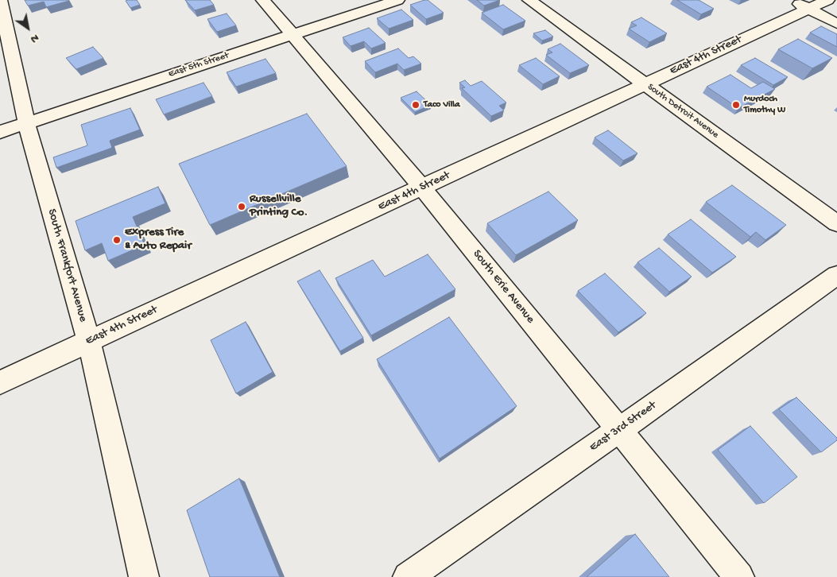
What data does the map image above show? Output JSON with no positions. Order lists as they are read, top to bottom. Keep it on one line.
{"streets":{"street":["East 4th Street","East 5th Street","South Detroit Avenue","South Frankfort Avenue","South Erie Avenue","East 3rd Street"]},"crossings":[["East 4th Street","South Detroit Avenue"],["East 4th Street","South Frankfort Avenue"],["East 4th Street","South Erie Avenue"],["East 5th Street","South Frankfort Avenue"],["East 5th Street","South Erie Avenue"],["South Erie Avenue","East 3rd Street"]],"places":["Taco Villa","Murdoch Timothy W","Russellville Printing Co.","Express Tire & Auto Repair"],"north":"bottom right"}
